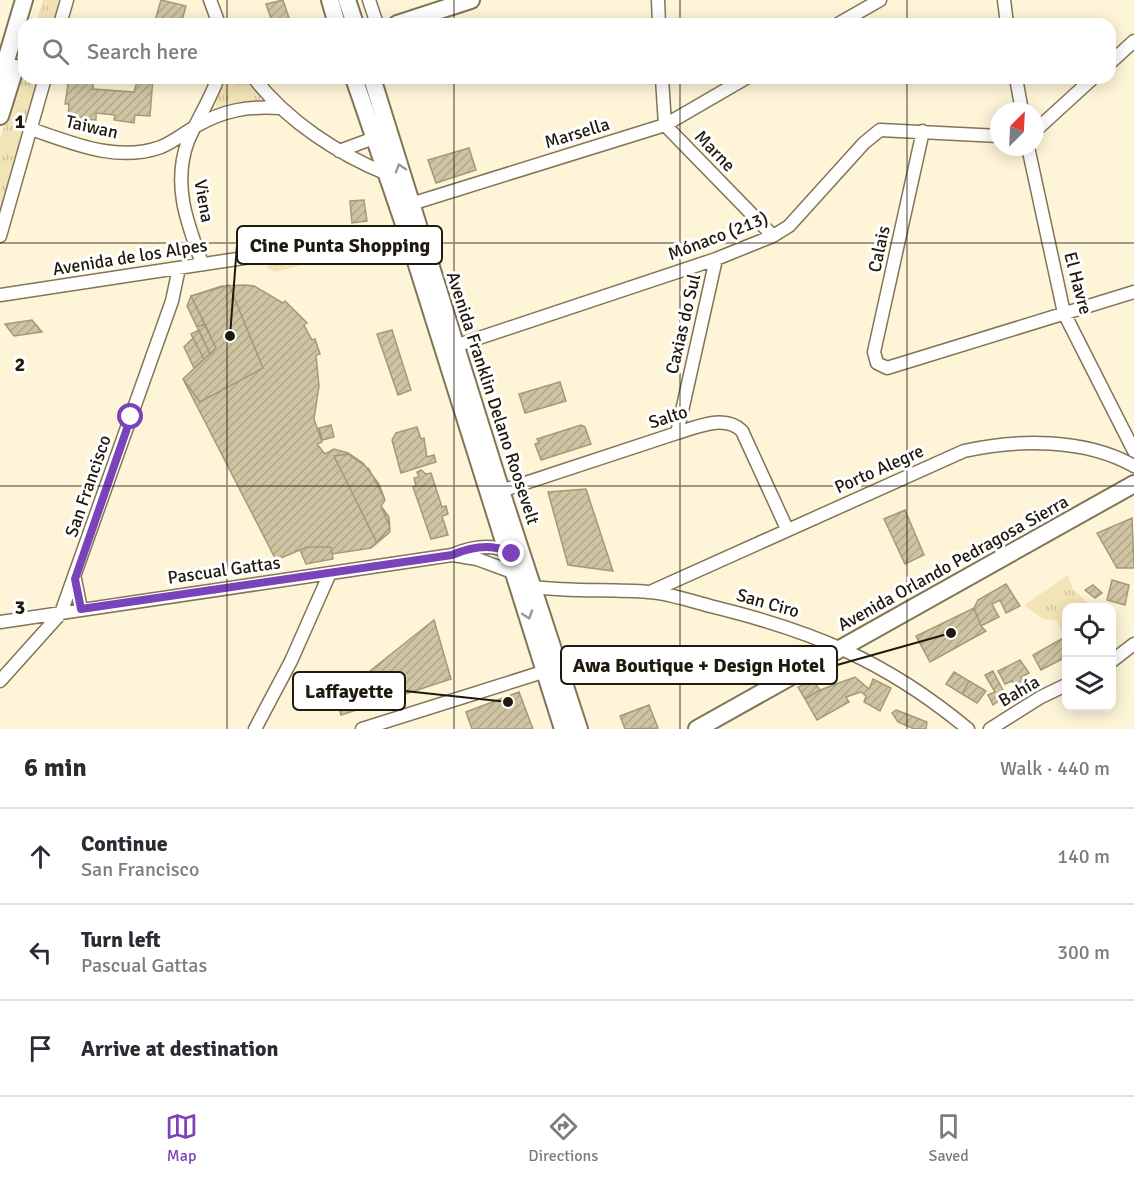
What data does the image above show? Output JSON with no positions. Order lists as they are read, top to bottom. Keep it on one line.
{"streets":{"main road":["Avenida Franklin Delano Roosevelt","Avenida Orlando Pedragosa Sierra"],"street":["Taiwan","Marsella","Marne","Viena","Mónaco (213)","Calais","Avenida de los Alpes","El Havre","Caxias do Sul","Salto","Porto Alegre","San Francisco","Pascual Gattas","San Ciro","Bahía"]},"crossings":[["Taiwan","Viena"],["Marsella","Marne"],["Marsella","Avenida Franklin Delano Roosevelt"],["Marne","Mónaco (213)"],["Viena","Avenida de los Alpes"],["Mónaco (213)","Calais"],["Mónaco (213)","Caxias do Sul"],["Mónaco (213)","Avenida Franklin Delano Roosevelt"],["Calais","El Havre"],["Avenida de los Alpes","Avenida Franklin Delano Roosevelt"],["Avenida de los Alpes","San Francisco"],["Caxias do Sul","Salto"],["Avenida Franklin Delano Roosevelt","Salto"],["Avenida Franklin Delano Roosevelt","Pascual Gattas"],["Avenida Franklin Delano Roosevelt","San Ciro"],["Salto","Porto Alegre"],["Porto Alegre","San Ciro"],["San Francisco","Pascual Gattas"],["Avenida Orlando Pedragosa Sierra","San Ciro"]],"places":["Cine Punta Shopping","Awa Boutique + Design Hotel","Laffayette"],"north":"top right","page":{"search":"Search here","heading":["6 min","Walk · 440 m"],"list":[["Continue","San Francisco","140 m"],["Turn left","Pascual Gattas","300 m"],"Arrive at destination"],"nav":["Map","Directions","Saved"]},"grid":{"rows":["1","2","3"]}}
